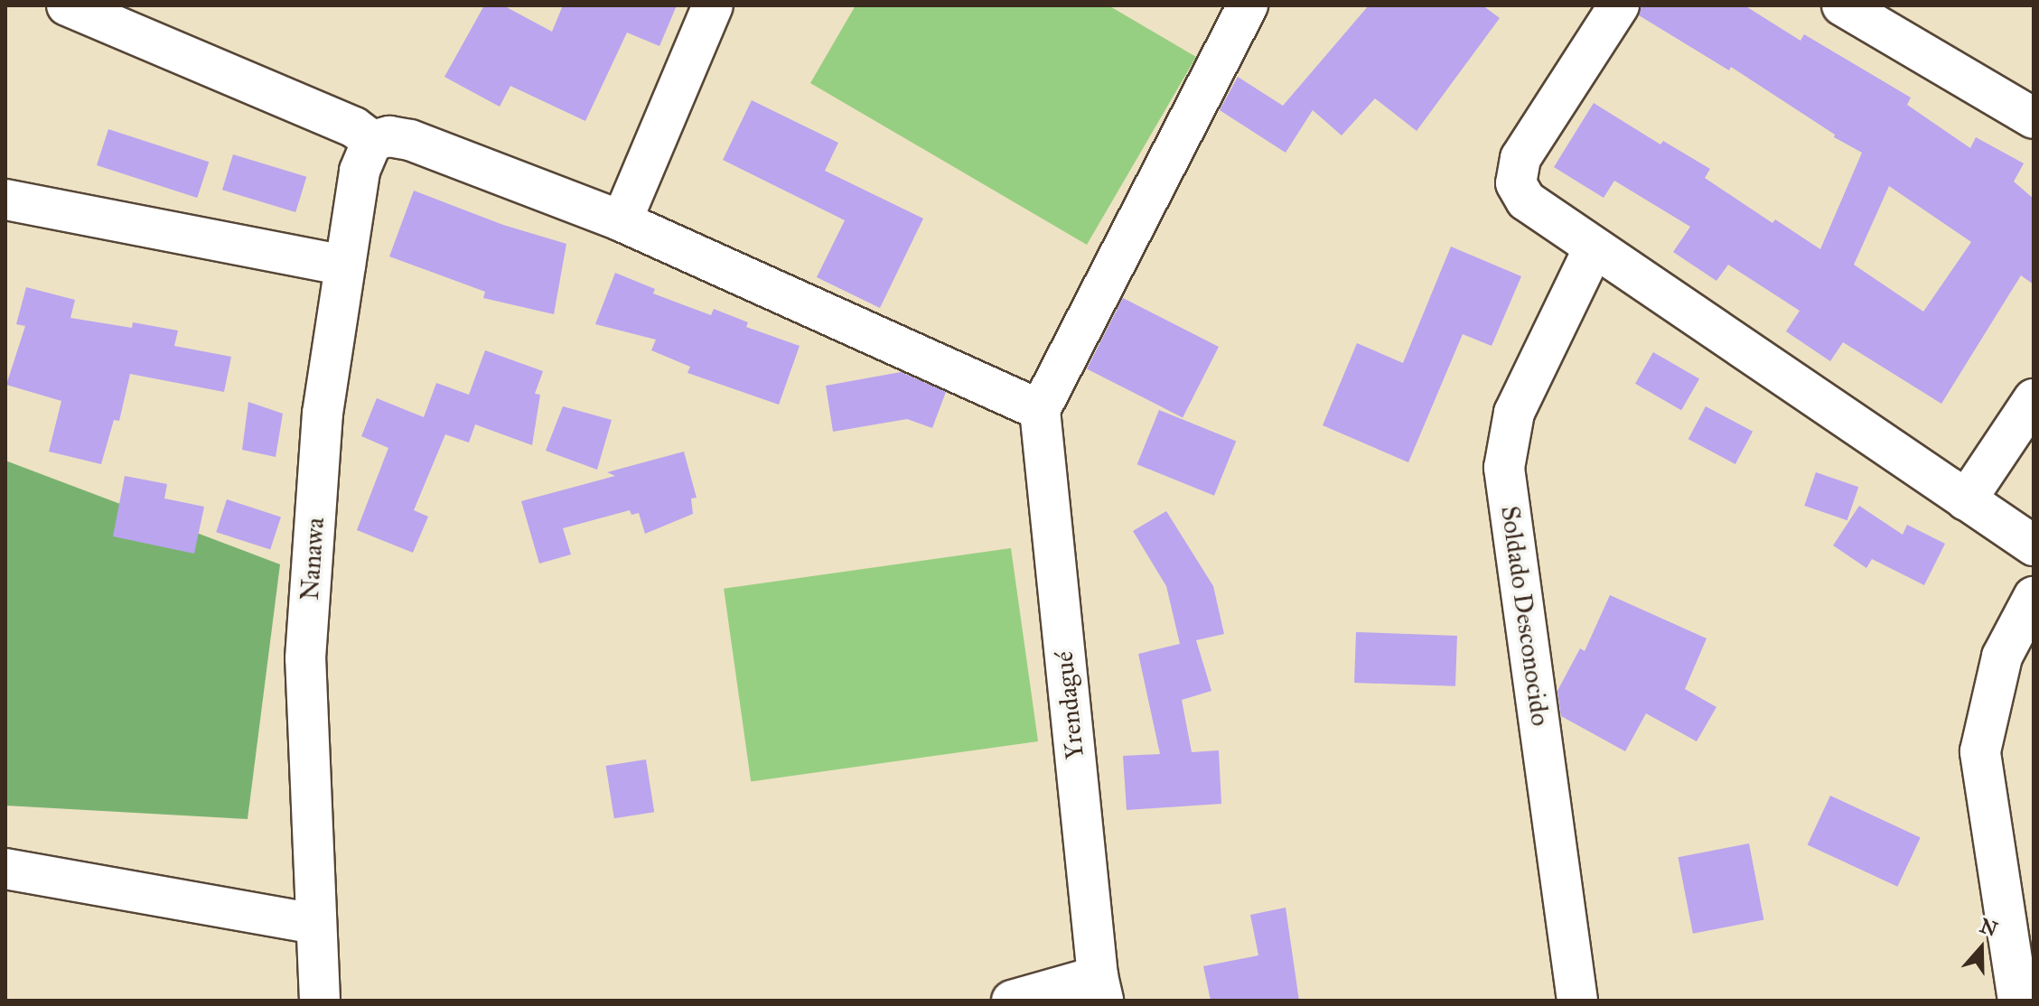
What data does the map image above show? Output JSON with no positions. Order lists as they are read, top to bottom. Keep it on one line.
{"streets":{"street":["Nanawa","Soldado Desconocido","Yrendagué"]},"north":"top"}
